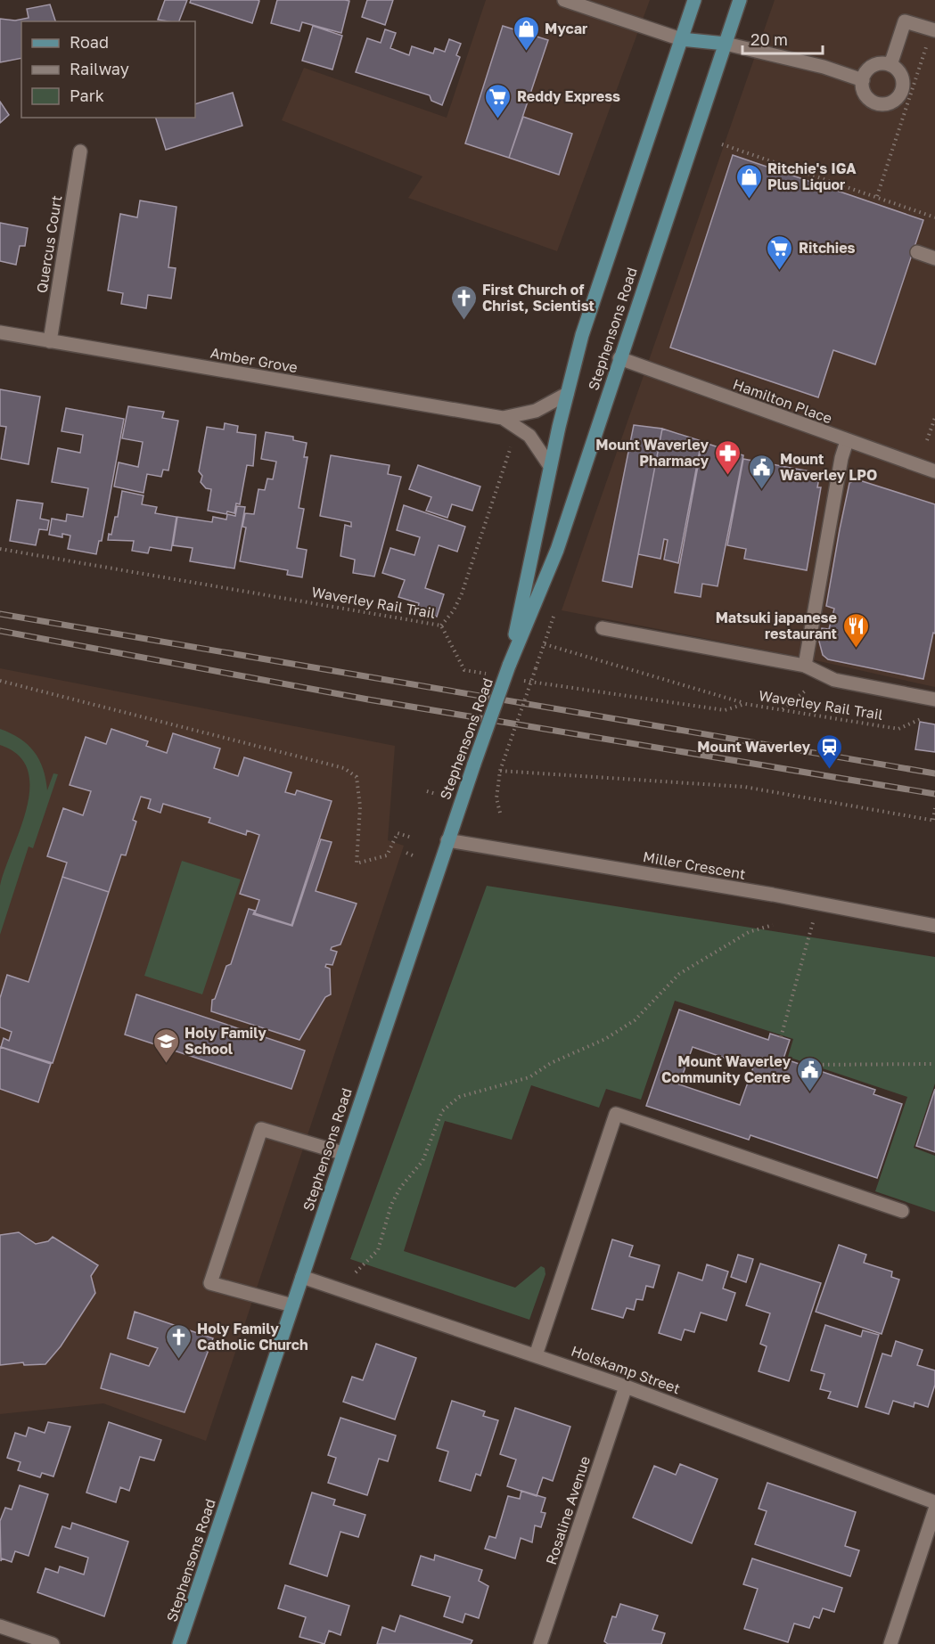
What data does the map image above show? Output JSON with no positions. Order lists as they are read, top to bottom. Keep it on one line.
{"streets":{"main road":["Stephensons Road"],"street":["Quercus Court","Amber Grove","Hamilton Place","Miller Crescent","Holskamp Street","Rosaline Avenue"],"path":["Waverley Rail Trail"]},"crossings":[["Quercus Court","Amber Grove"],["Stephensons Road","Amber Grove"],["Stephensons Road","Hamilton Place"],["Stephensons Road","Miller Crescent"],["Stephensons Road","Holskamp Street"],["Holskamp Street","Rosaline Avenue"]],"places":{"shop":["Mycar","Ritchie's IGA Plus Liquor"],"supermarket":["Reddy Express","Ritchies"],"church":["First Church of Christ, Scientist","Holy Family Catholic Church"],"pharmacy":["Mount Waverley Pharmacy"],"public building":["Mount Waverley LPO","Mount Waverley Community Centre"],"restaurant":["Matsuki japanese restaurant"],"station":["Mount Waverley"],"school or university":["Holy Family School"]},"legend":["Road","Railway","Park"],"scale_bar":"20 m"}
